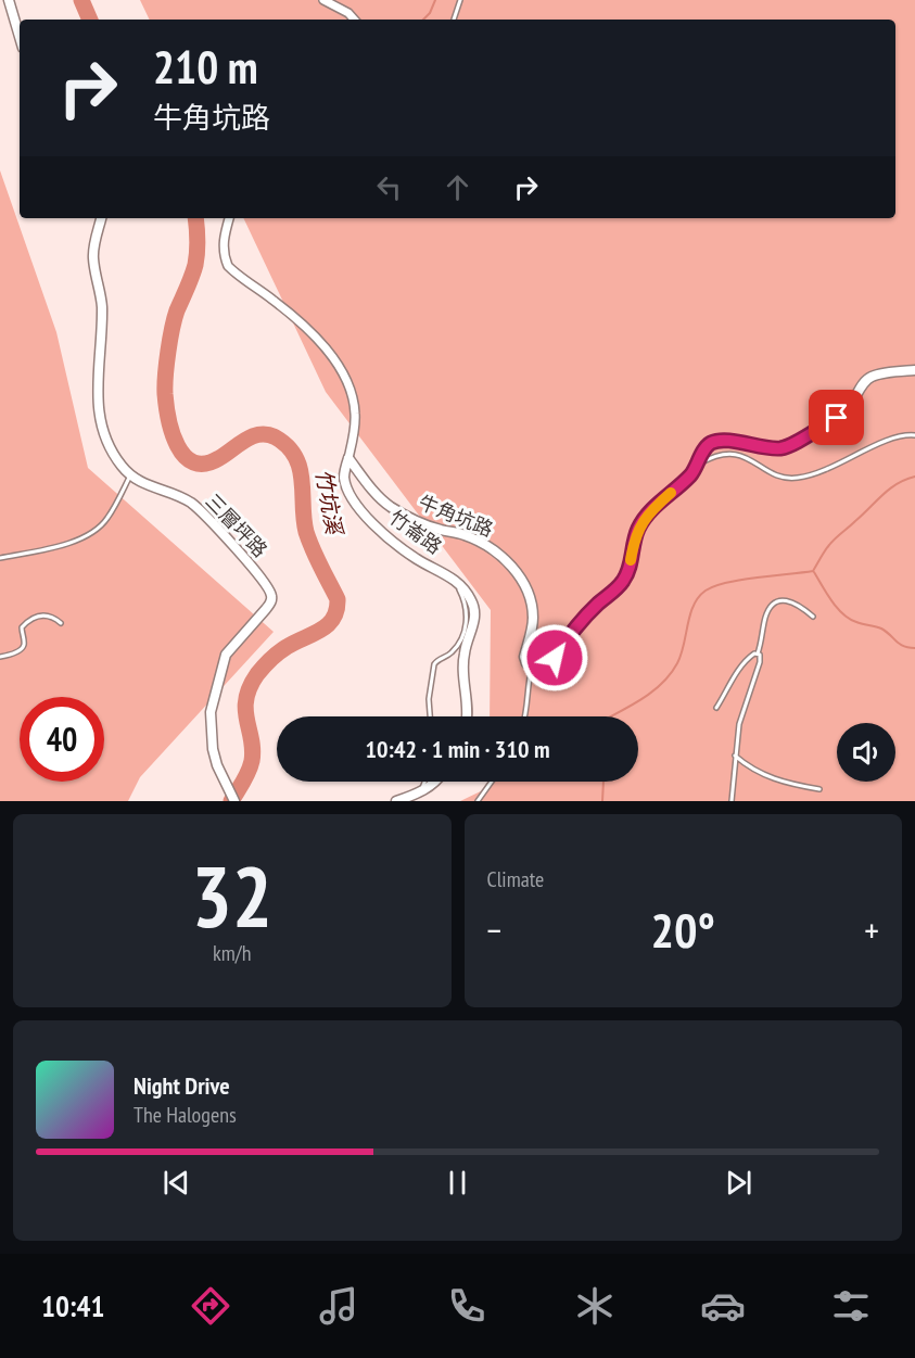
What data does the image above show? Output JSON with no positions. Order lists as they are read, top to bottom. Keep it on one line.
{"streets":{"street":["牛角坑路","三層坪路","竹崙路"]},"crossings":[["牛角坑路","竹崙路"]],"water":["竹坑溪"],"page":{"turn":["210 m","牛角坑路"],"limit":"40","trip":"10:42 · 1 min · 310 m","tile":[["32","km/h"],"Climate"],"heat":["−","20°","+"],"song":["Night Drive","The Halogens"],"tabs":"10:41"}}
